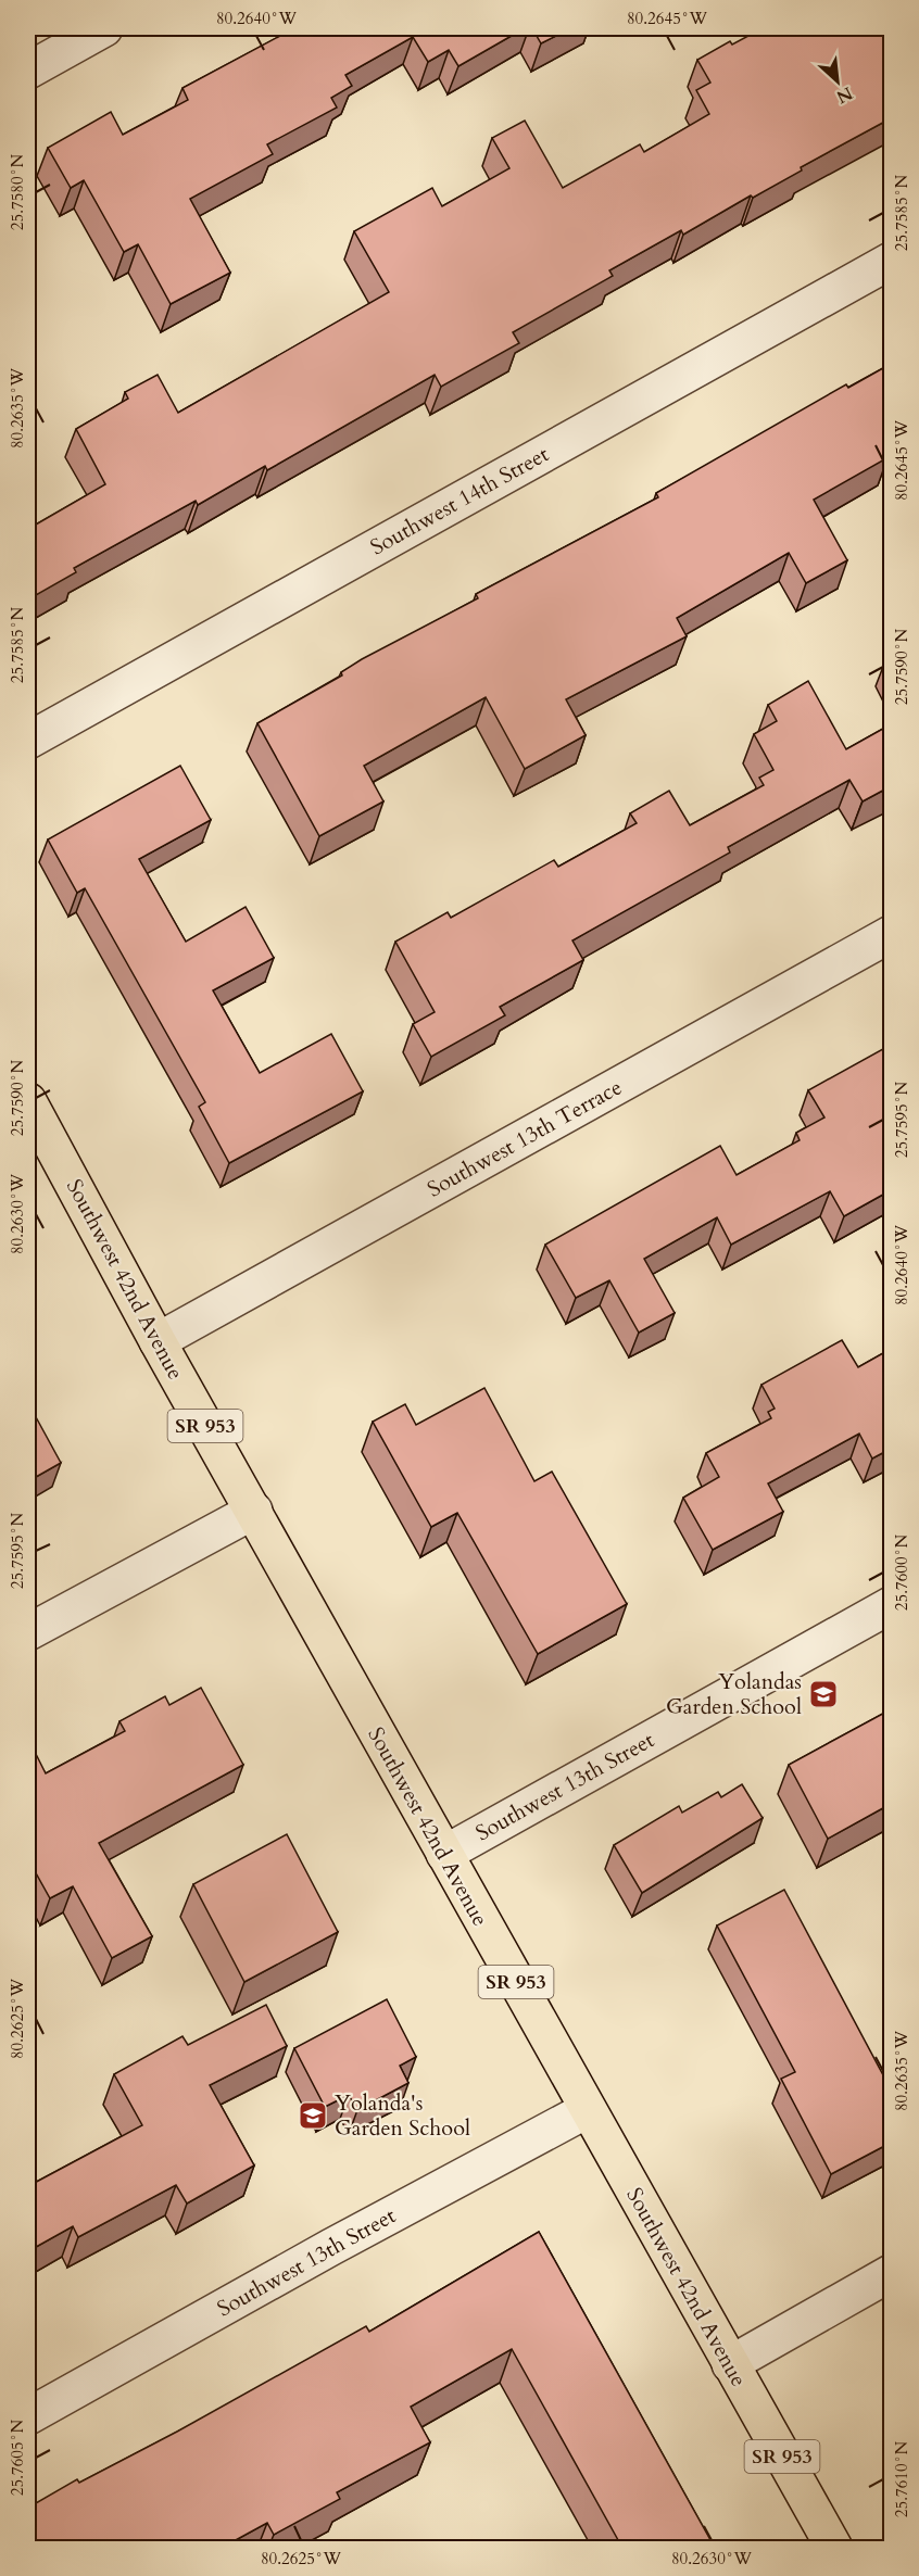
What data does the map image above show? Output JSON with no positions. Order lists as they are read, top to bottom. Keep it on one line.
{"streets":{"main road":["Southwest 42nd Avenue","SR 953"],"street":["Southwest 14th Street","Southwest 13th Terrace","Southwest 13th Street"]},"crossings":[["Southwest 13th Terrace","Southwest 42nd Avenue"],["Southwest 42nd Avenue","Southwest 13th Street"]],"places":{"school or university":["Yolandas Garden School","Yolanda's Garden School"]},"north":"bottom right","coordinates":["80.2640°W","80.2645°W","25.7580°N","25.7585°N","80.2635°W","25.7590°N","25.7595°N","80.2630°W","25.7600°N","80.2625°W","25.7605°N","25.7610°N"]}
